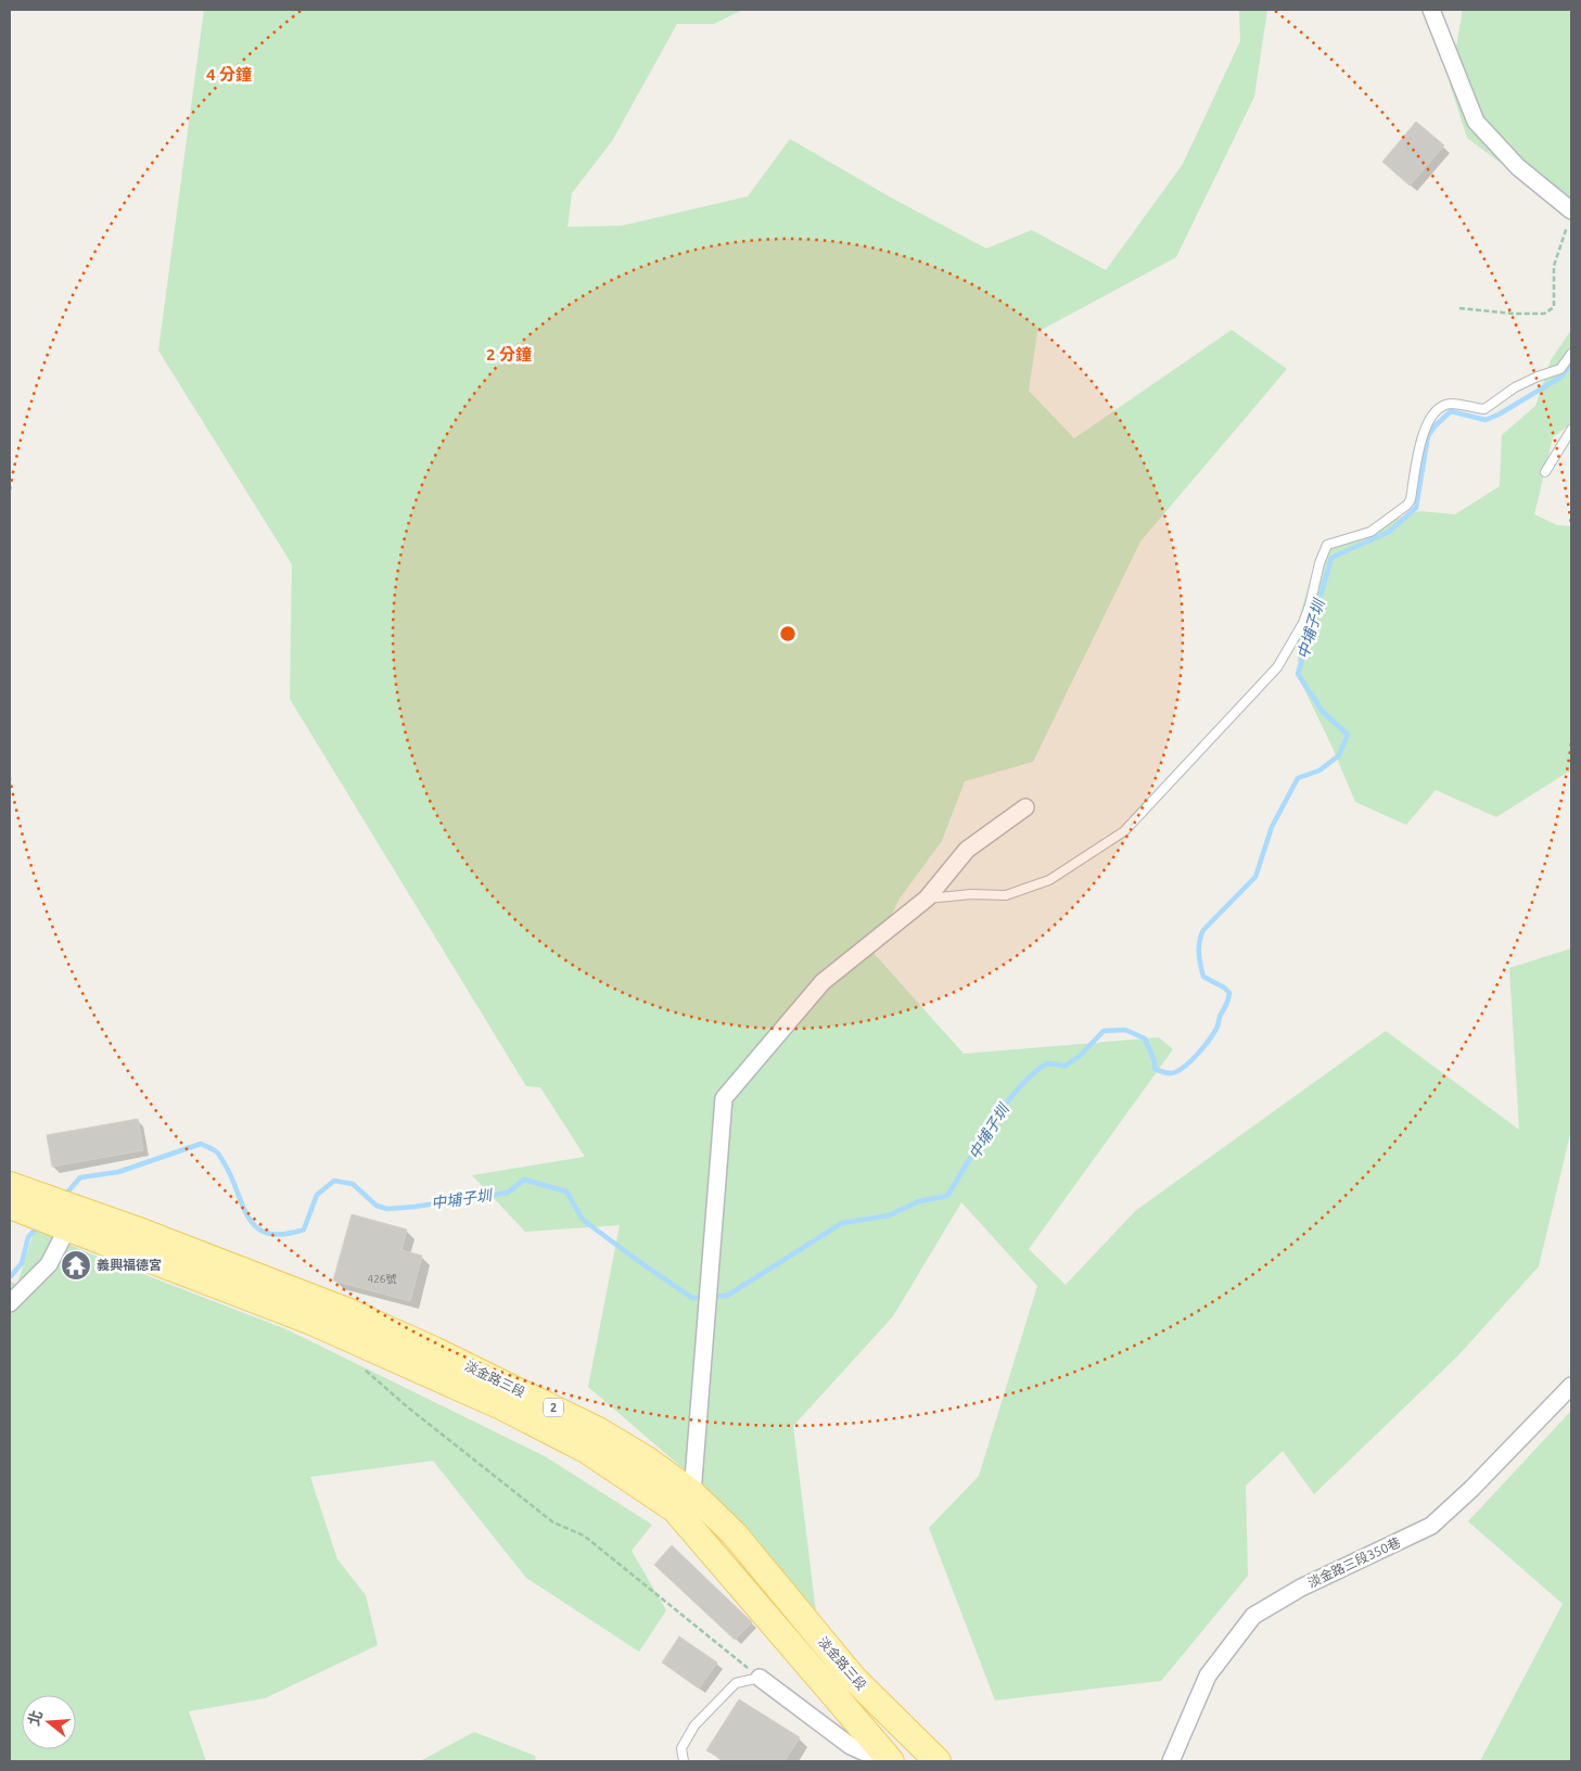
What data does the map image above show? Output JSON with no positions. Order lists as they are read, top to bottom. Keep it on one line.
{"streets":{"main road":["淡金路三段","2"],"street":["淡金路三段350巷"]},"crossings":[["淡金路三段","2"]],"water":["中埔子圳"],"places":{"temple":["義興福德宮"]},"house_numbers":["426號"],"north":"left","rings":["4 分鐘","2 分鐘"]}
